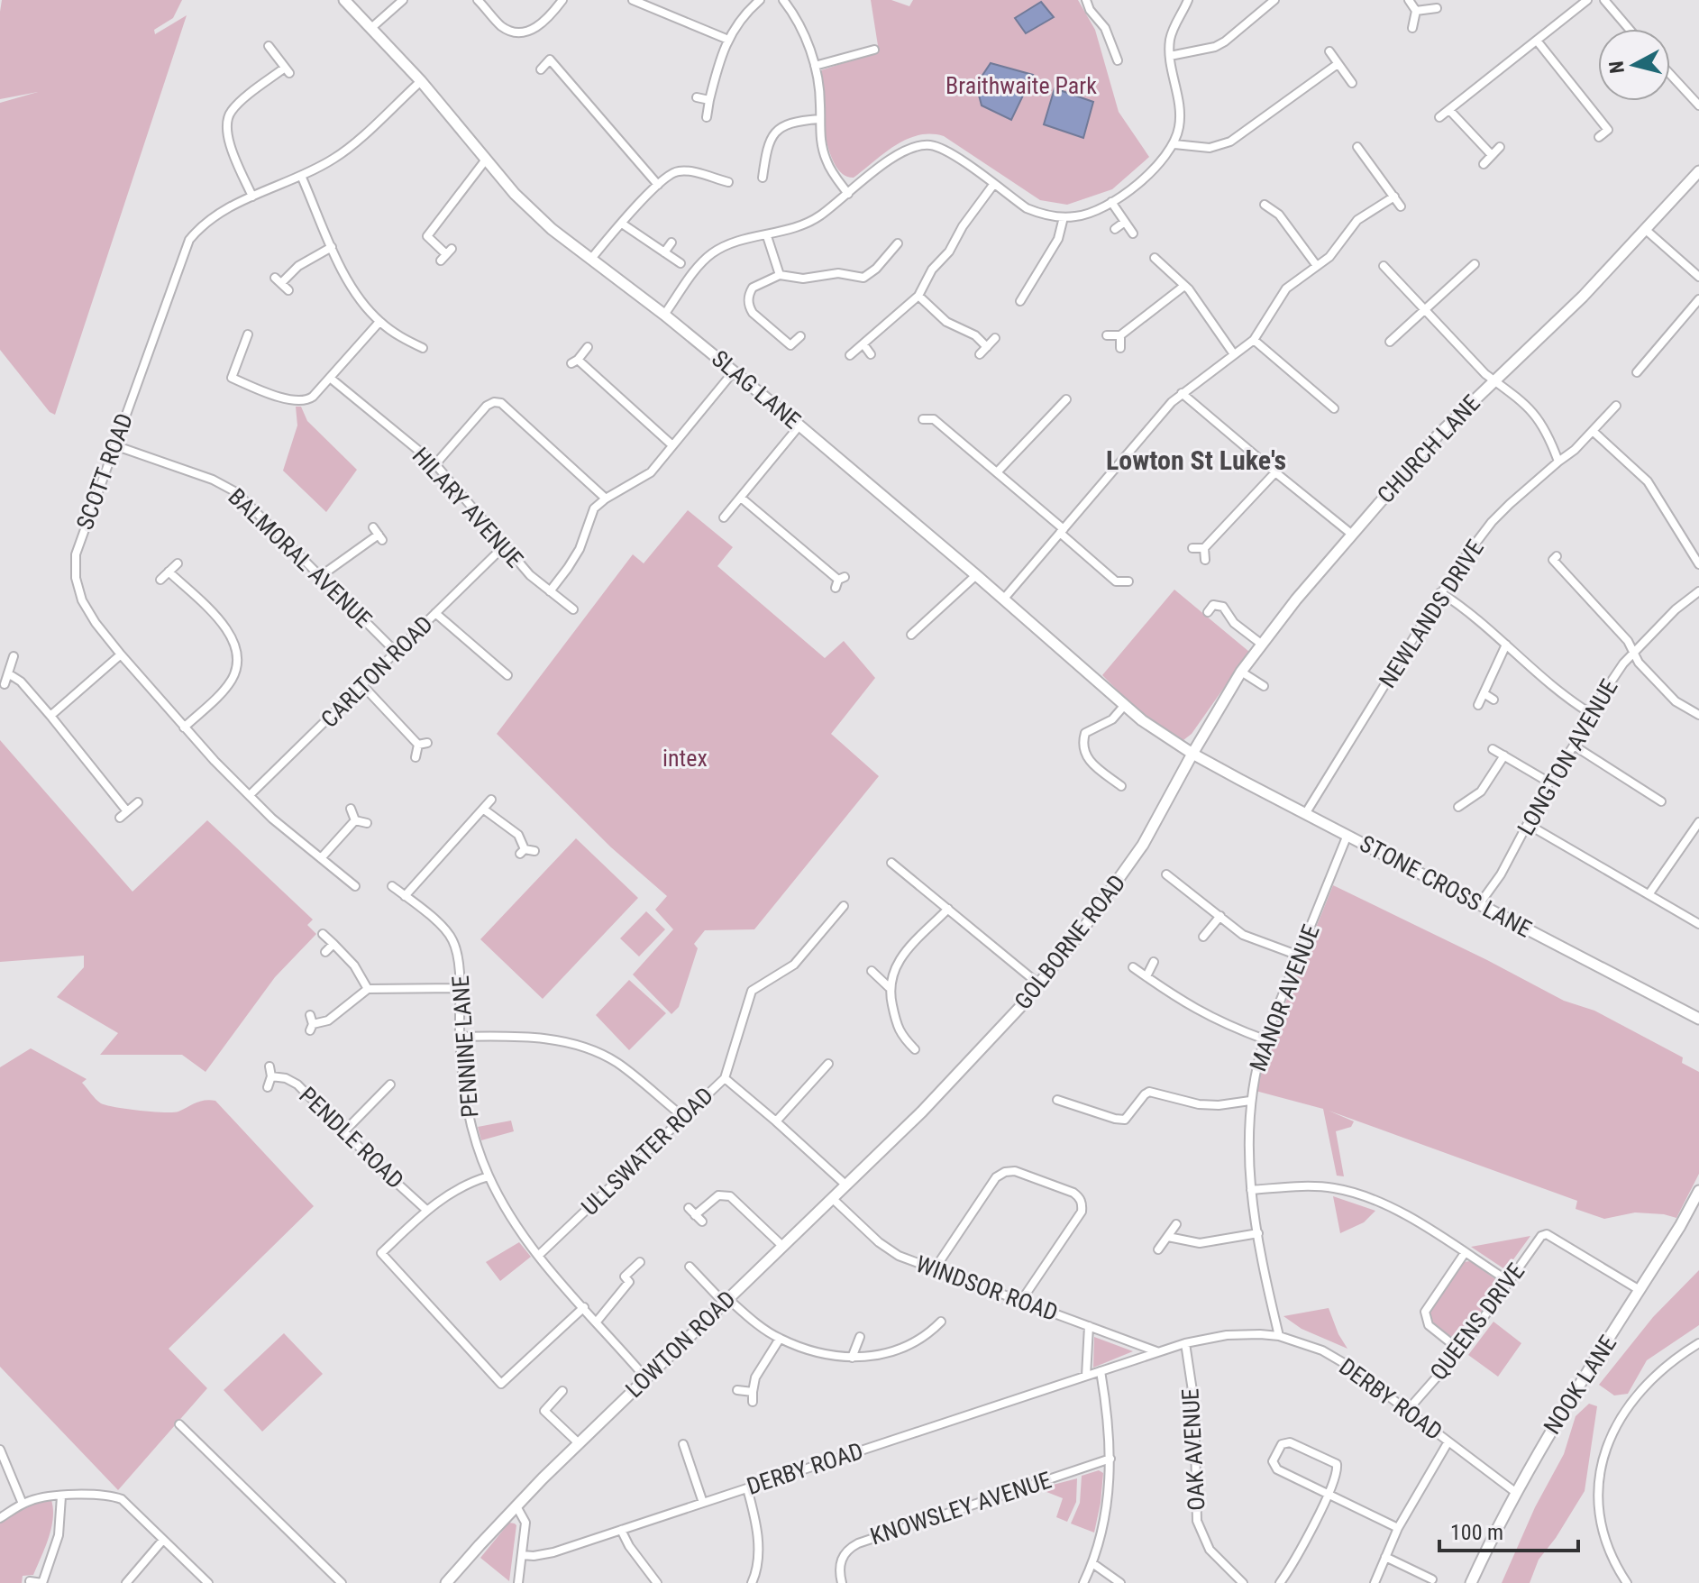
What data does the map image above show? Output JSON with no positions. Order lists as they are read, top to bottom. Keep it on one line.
{"streets":{"street":["SLAG LANE","CHURCH LANE","SCOTT ROAD","HILARY AVENUE","BALMORAL AVENUE","NEWLANDS DRIVE","CARLTON ROAD","LONGTON AVENUE","STONE CROSS LANE","GOLBORNE ROAD","MANOR AVENUE","PENNINE LANE","PENDLE ROAD","ULLSWATER ROAD","WINDSOR ROAD","QUEENS DRIVE","LOWTON ROAD","NOOK LANE","DERBY ROAD","OAK AVENUE","KNOWSLEY AVENUE"]},"crossings":[["SLAG LANE","CHURCH LANE"],["SLAG LANE","SCOTT ROAD"],["SLAG LANE","STONE CROSS LANE"],["SLAG LANE","GOLBORNE ROAD"],["CHURCH LANE","STONE CROSS LANE"],["CHURCH LANE","GOLBORNE ROAD"],["SCOTT ROAD","BALMORAL AVENUE"],["SCOTT ROAD","CARLTON ROAD"],["HILARY AVENUE","CARLTON ROAD"],["BALMORAL AVENUE","CARLTON ROAD"],["NEWLANDS DRIVE","STONE CROSS LANE"],["LONGTON AVENUE","STONE CROSS LANE"],["STONE CROSS LANE","GOLBORNE ROAD"],["STONE CROSS LANE","MANOR AVENUE"],["GOLBORNE ROAD","LOWTON ROAD"],["MANOR AVENUE","DERBY ROAD"],["PENNINE LANE","ULLSWATER ROAD"],["PENNINE LANE","LOWTON ROAD"],["WINDSOR ROAD","LOWTON ROAD"],["WINDSOR ROAD","DERBY ROAD"],["QUEENS DRIVE","NOOK LANE"],["QUEENS DRIVE","DERBY ROAD"],["NOOK LANE","DERBY ROAD"],["DERBY ROAD","OAK AVENUE"]],"districts":["Lowton St Luke's"],"parks":["Braithwaite Park","intex"],"scale_bar":"100 m","north":"left"}
